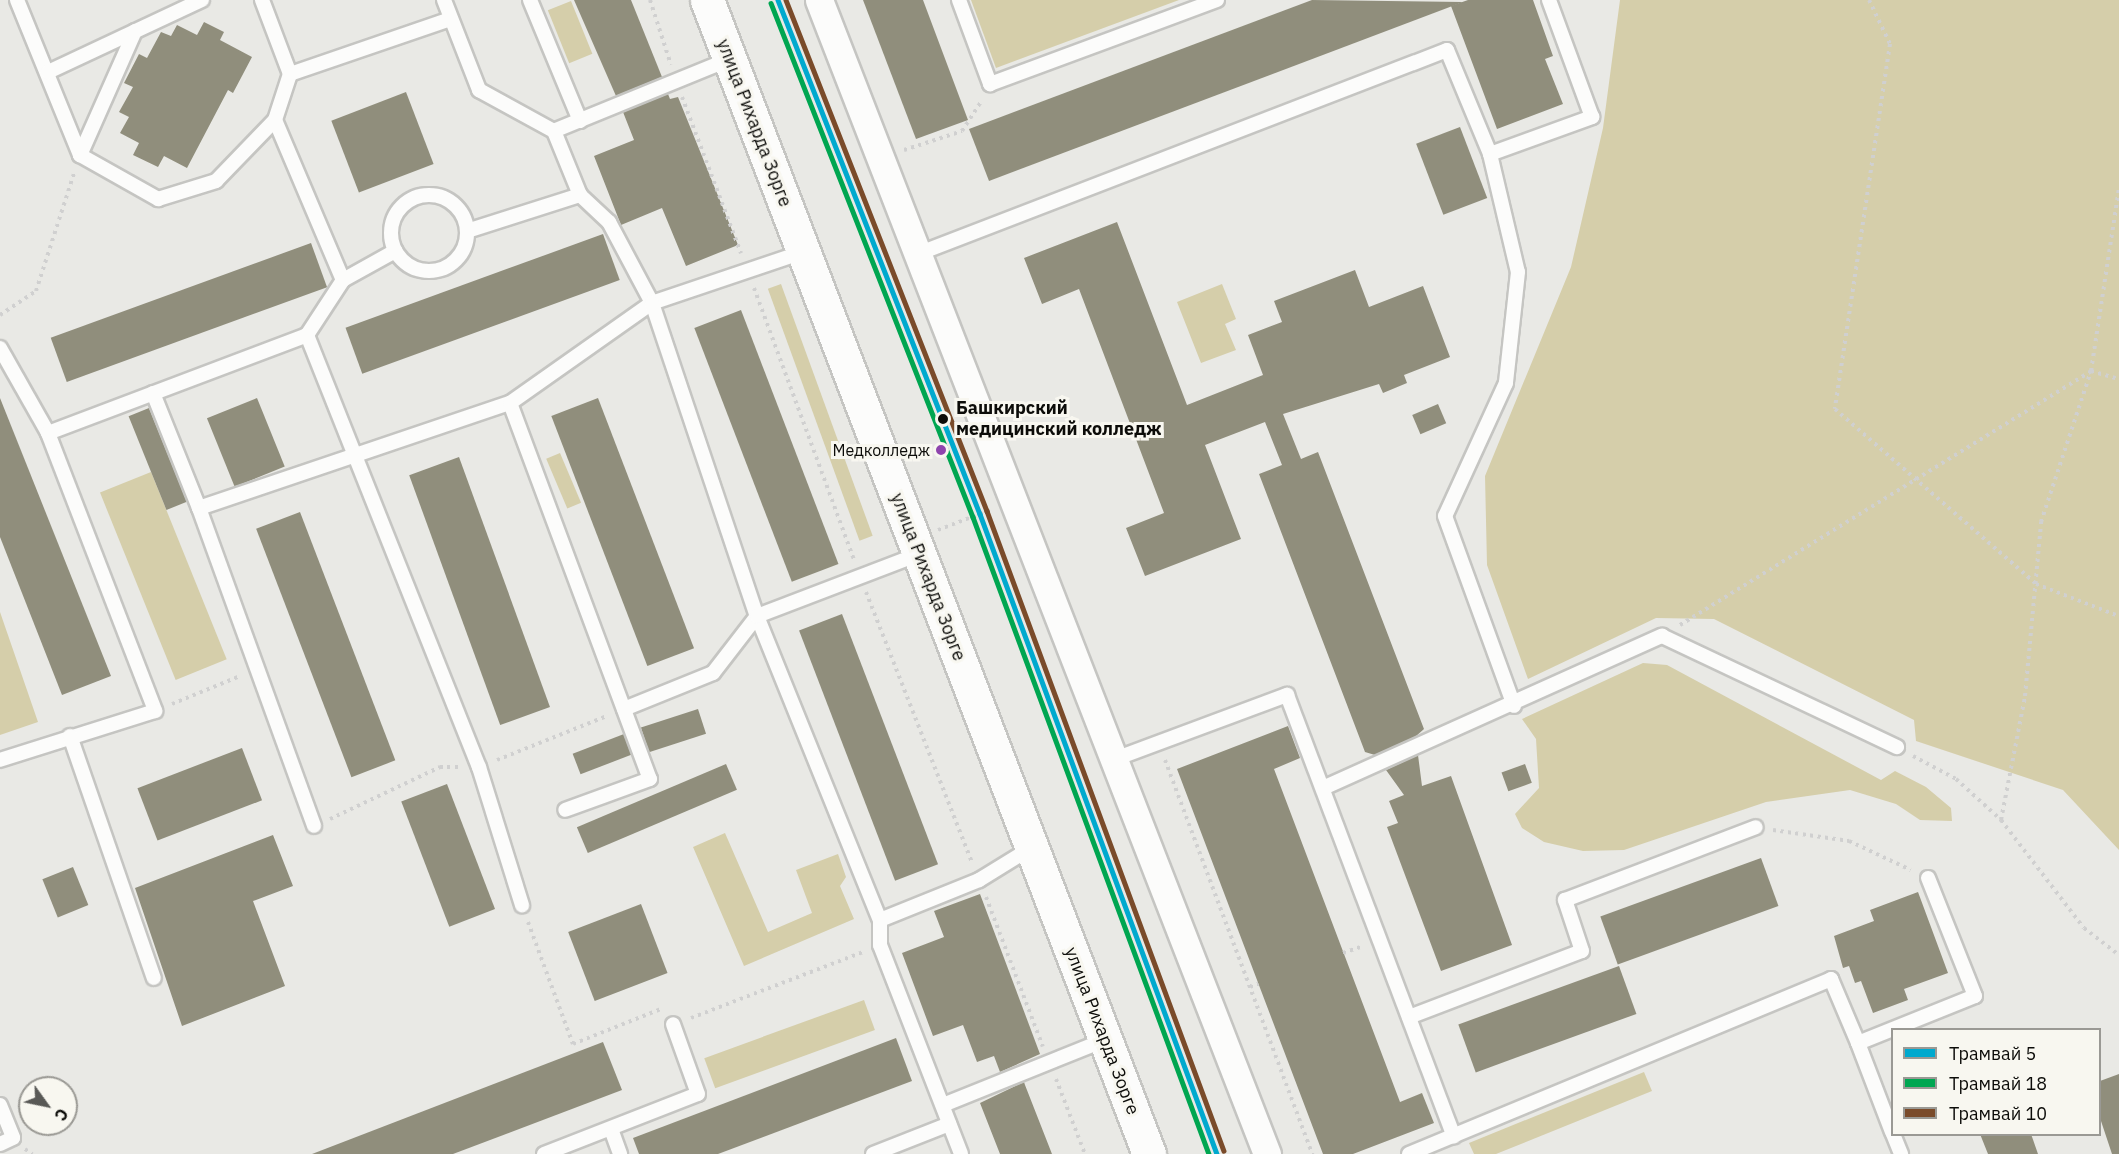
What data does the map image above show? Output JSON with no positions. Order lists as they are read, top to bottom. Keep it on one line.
{"streets":{"main road":["улица Рихарда Зорге"]},"places":["Башкирский медицинский колледж","Медколледж"],"lines":["tram line 5","tram line 10","tram line 18"],"legend":["Трамвай 5","Трамвай 18","Трамвай 10"],"north":"bottom right"}
